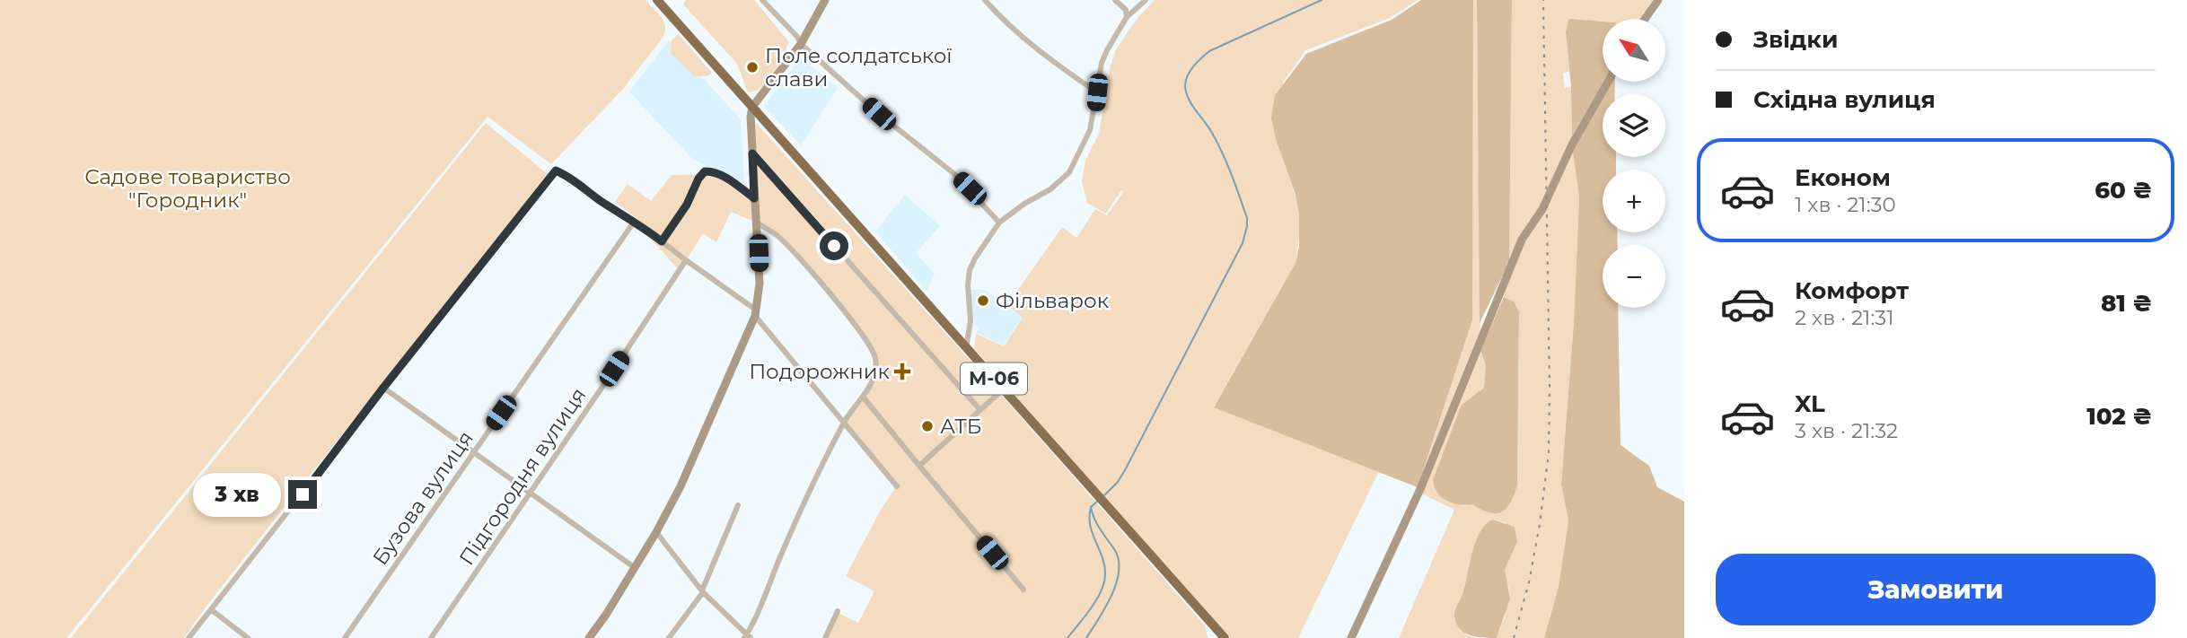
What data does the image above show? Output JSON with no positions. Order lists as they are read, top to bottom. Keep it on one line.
{"streets":{"highway":["М-06"],"street":["Підгородня вулиця","Бузова вулиця"]},"parks":["Садове товариство \"Городник\""],"places":{"other":["Поле солдатської слави","Фільварок","АТБ"],"health":["Подорожник"]},"north":"top left","page":{"banner":["Звідки","Східна вулиця"],"map_buttons":["+","−"],"list":[{"name":"Економ","note":"1 хв · 21:30","value":"60 ₴"},{"name":"Комфорт","note":"2 хв · 21:31","value":"81 ₴"},{"name":"XL","note":"3 хв · 21:32","value":"102 ₴"}],"bubble":"3 хв","buttons":"Замовити"}}
